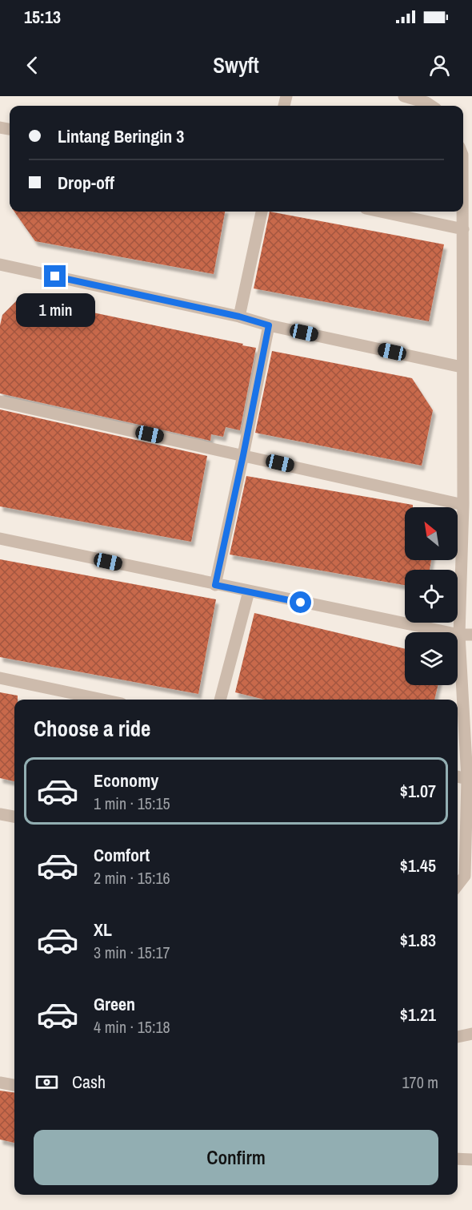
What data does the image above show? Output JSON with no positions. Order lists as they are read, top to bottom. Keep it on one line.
{"north":"top left","page":{"status":"15:13","header":"Swyft","banner":["Lintang Beringin 3","Drop-off"],"bubble":"1 min","heading":"Choose a ride","list":[{"name":"Economy","note":"1 min · 15:15","value":"$1.07"},{"name":"Comfort","note":"2 min · 15:16","value":"$1.45"},{"name":"XL","note":"3 min · 15:17","value":"$1.83"},{"name":"Green","note":"4 min · 15:18","value":"$1.21"}],"pay":["Cash","170 m"],"buttons":"Confirm"}}
